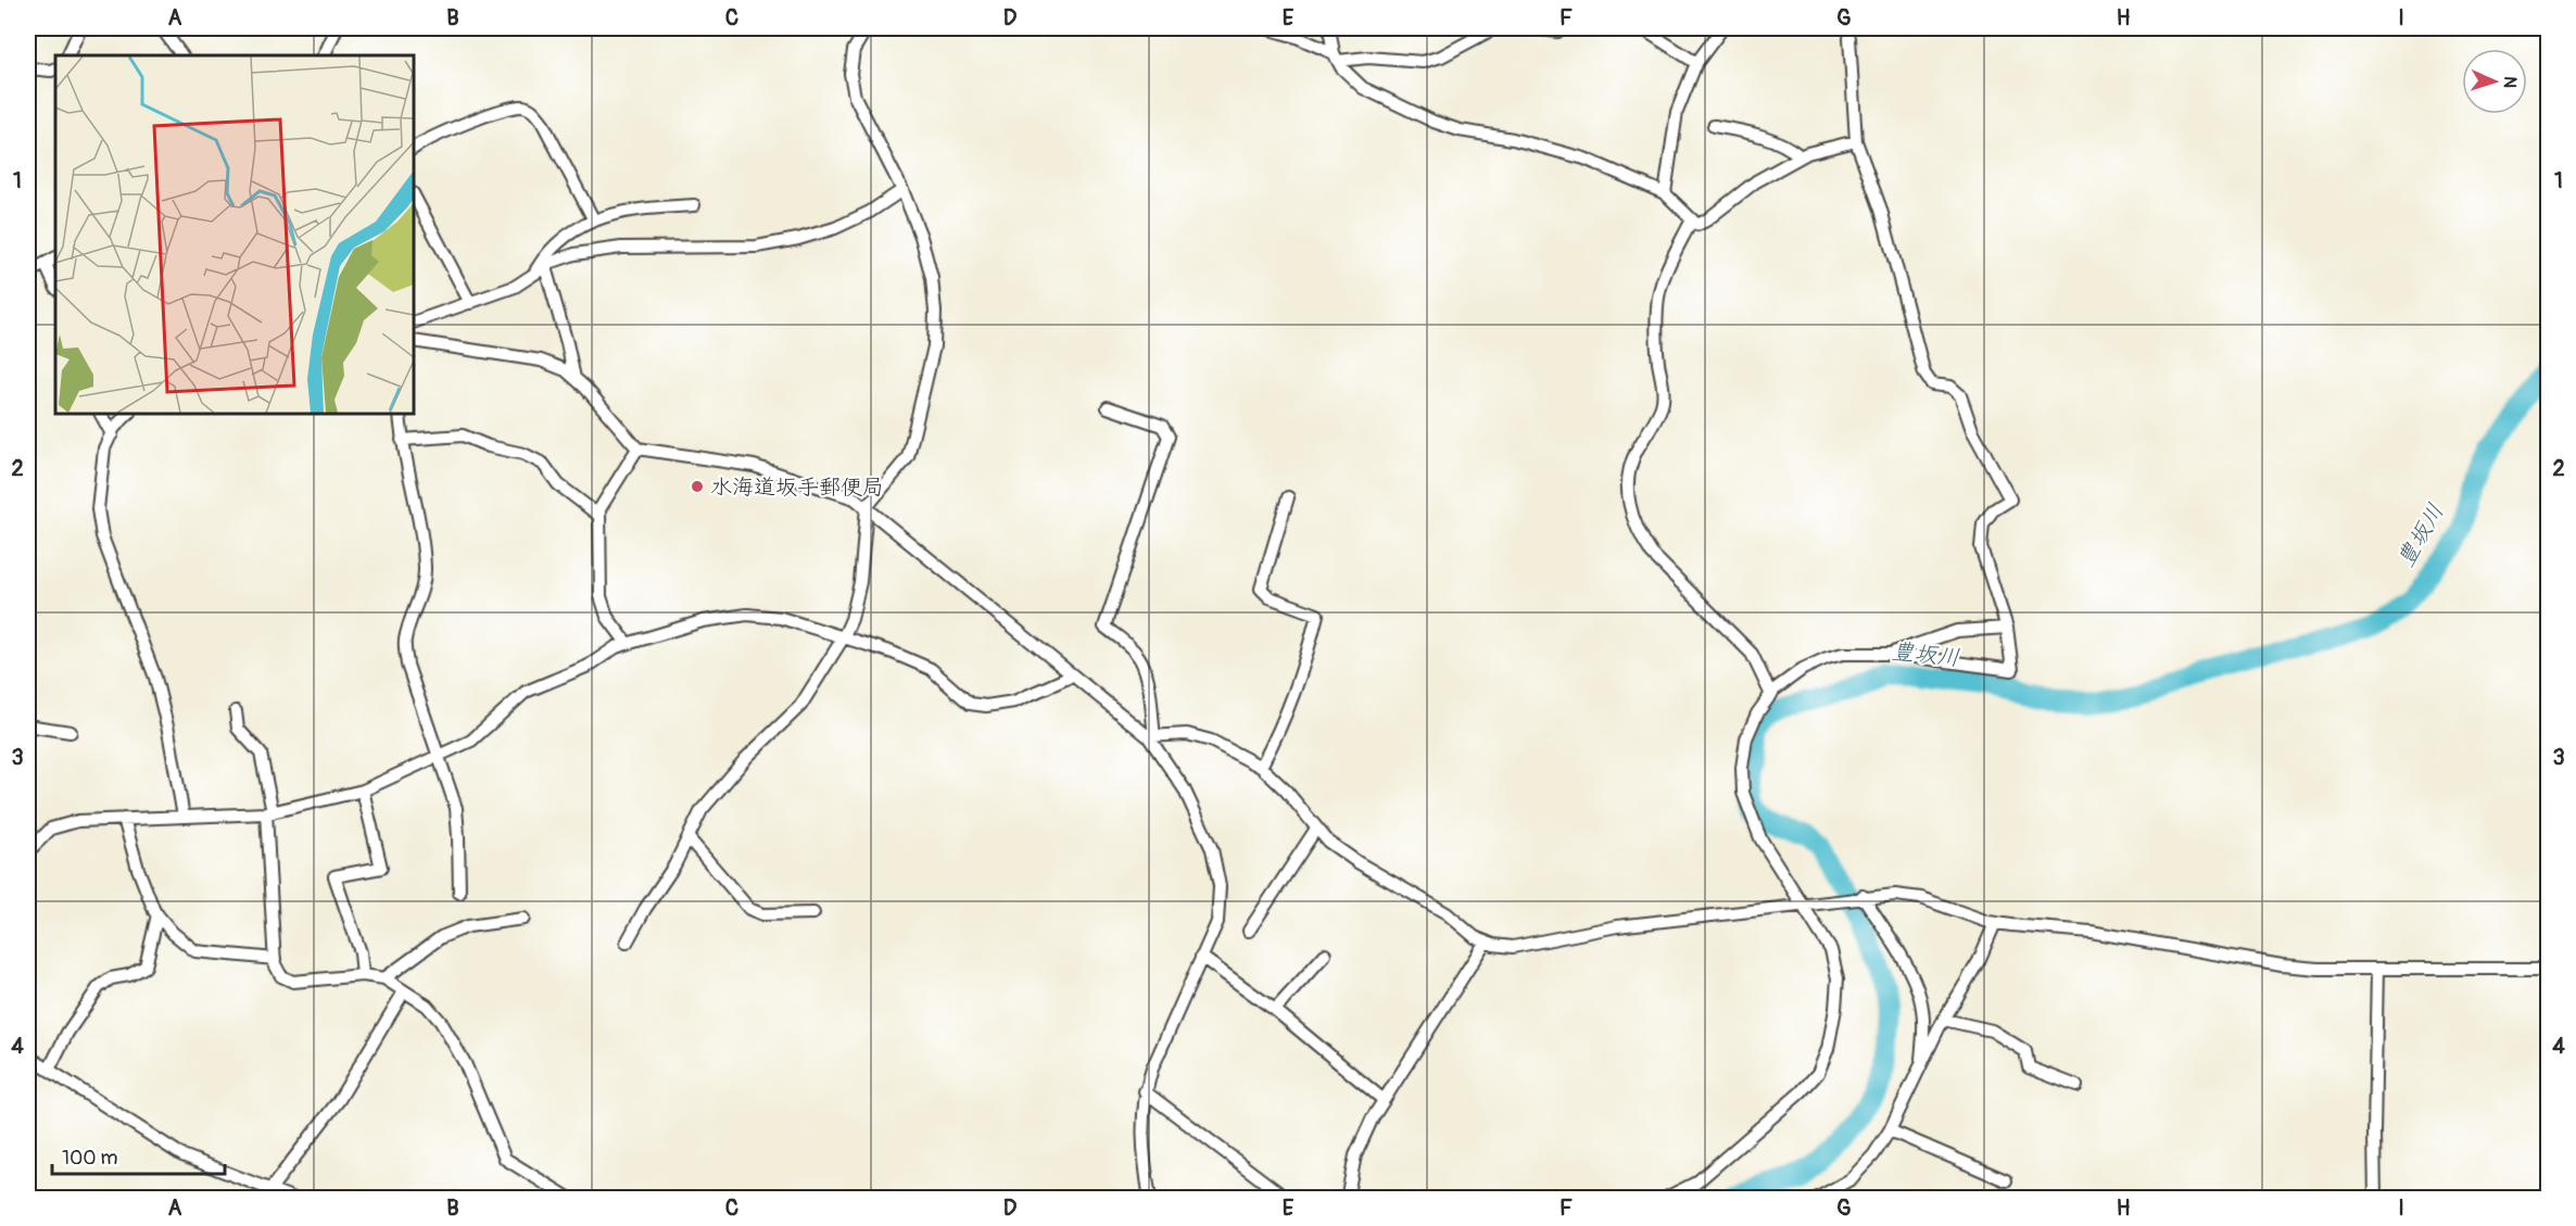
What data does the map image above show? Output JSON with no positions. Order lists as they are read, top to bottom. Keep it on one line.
{"water":["豊坂川"],"places":["水海道坂手郵便局"],"scale_bar":"100 m","north":"right","grid":{"columns":["A","B","C","D","E","F","G","H","I"],"rows":["1","2","3","4"]}}
